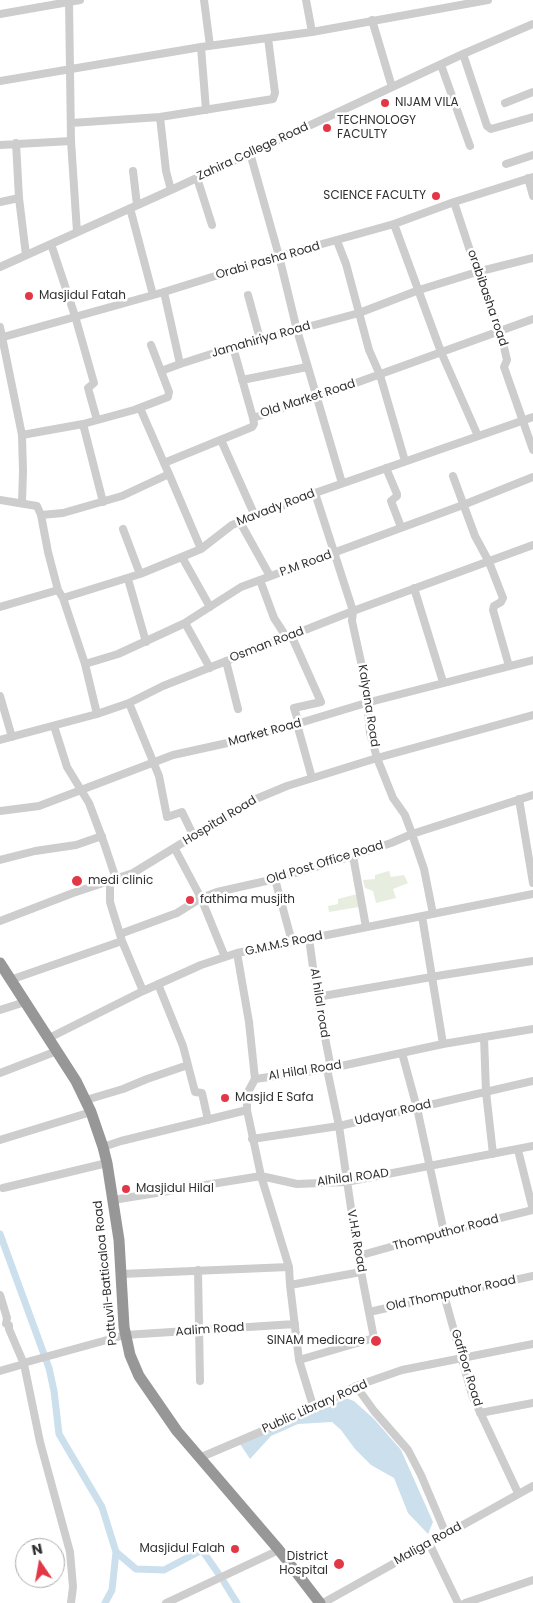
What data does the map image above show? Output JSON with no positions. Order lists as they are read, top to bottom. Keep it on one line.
{"streets":{"highway":["Pottuvil-Batticaloa Road"],"street":["Zahira College Road","Orabi Pasha Road","orabibasha road","Jamahiriya Road","Old Market Road","Mavady Road","P.M Road","Osman Road","Kalyana Road","Market Road","Hospital Road","Old Post Office Road","G.M.M.S Road","Al hilal road","Al Hilal Road","Udayar Road","Alhilal ROAD","Thomputhor Road","V.H.R Road","Old Thomputhor Road","Aalim Road","Gaffoor Road","Public Library Road","Maliga Road"]},"crossings":[["Orabi Pasha Road","orabibasha road"],["orabibasha road","Jamahiriya Road"],["orabibasha road","Old Market Road"],["orabibasha road","Mavady Road"],["Mavady Road","Kalyana Road"],["P.M Road","Kalyana Road"],["Osman Road","Kalyana Road"],["Kalyana Road","Market Road"],["Kalyana Road","Hospital Road"],["Kalyana Road","Old Post Office Road"],["Kalyana Road","G.M.M.S Road"],["Old Post Office Road","Pottuvil-Batticaloa Road"],["G.M.M.S Road","Al hilal road"],["G.M.M.S Road","Pottuvil-Batticaloa Road"],["Al hilal road","Al Hilal Road"],["Al hilal road","V.H.R Road"],["Al Hilal Road","Udayar Road"],["Al Hilal Road","Alhilal ROAD"],["Al Hilal Road","V.H.R Road"],["Al Hilal Road","Aalim Road"],["Al Hilal Road","Public Library Road"],["Udayar Road","V.H.R Road"],["Alhilal ROAD","V.H.R Road"],["Alhilal ROAD","Pottuvil-Batticaloa Road"],["Thomputhor Road","V.H.R Road"],["V.H.R Road","Old Thomputhor Road"],["Pottuvil-Batticaloa Road","Aalim Road"],["Pottuvil-Batticaloa Road","Public Library Road"],["Pottuvil-Batticaloa Road","Maliga Road"],["Old Thomputhor Road","Gaffoor Road"],["Gaffoor Road","Public Library Road"],["Gaffoor Road","Maliga Road"]],"places":["NIJAM VILA","TECHNOLOGY FACULTY","SCIENCE FACULTY","Masjidul Fatah","medi clinic","fathima musjith","Masjid E Safa","Masjidul Hilal","SINAM medicare","Masjidul Falah","District Hospital"],"north":"top"}
